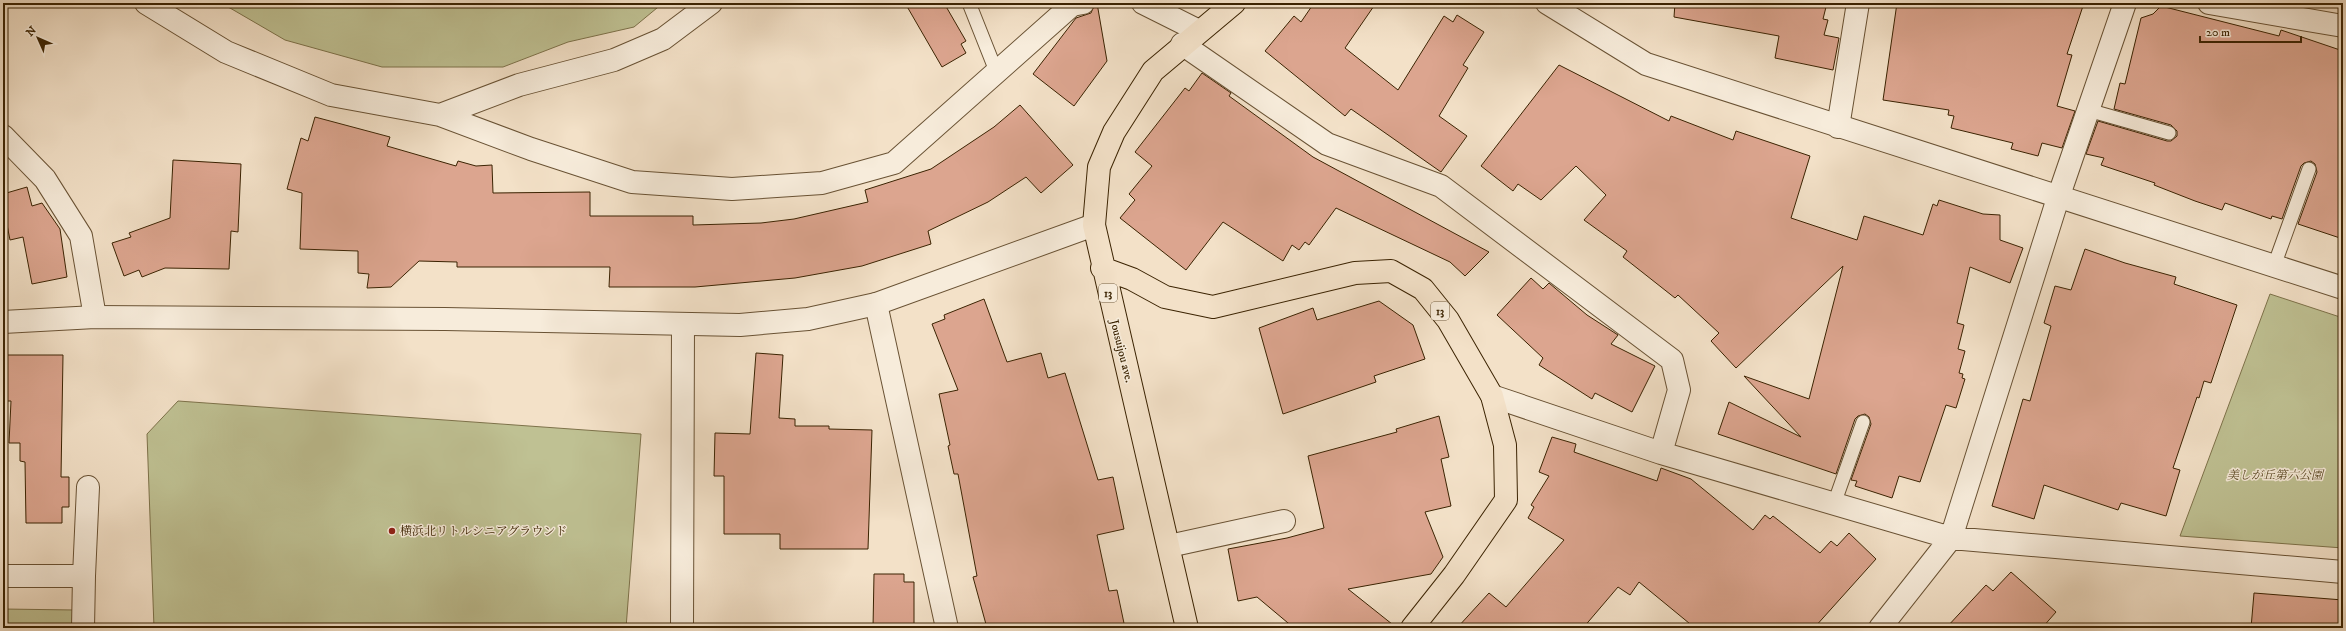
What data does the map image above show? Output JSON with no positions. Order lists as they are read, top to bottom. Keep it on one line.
{"streets":{"main road":["13","Jousuijou ave."]},"crossings":[["13","Jousuijou ave."]],"parks":["美しが丘第六公園"],"places":["横浜北リトルシニアグラウンド"],"scale_bar":"20 m","north":"top left"}
